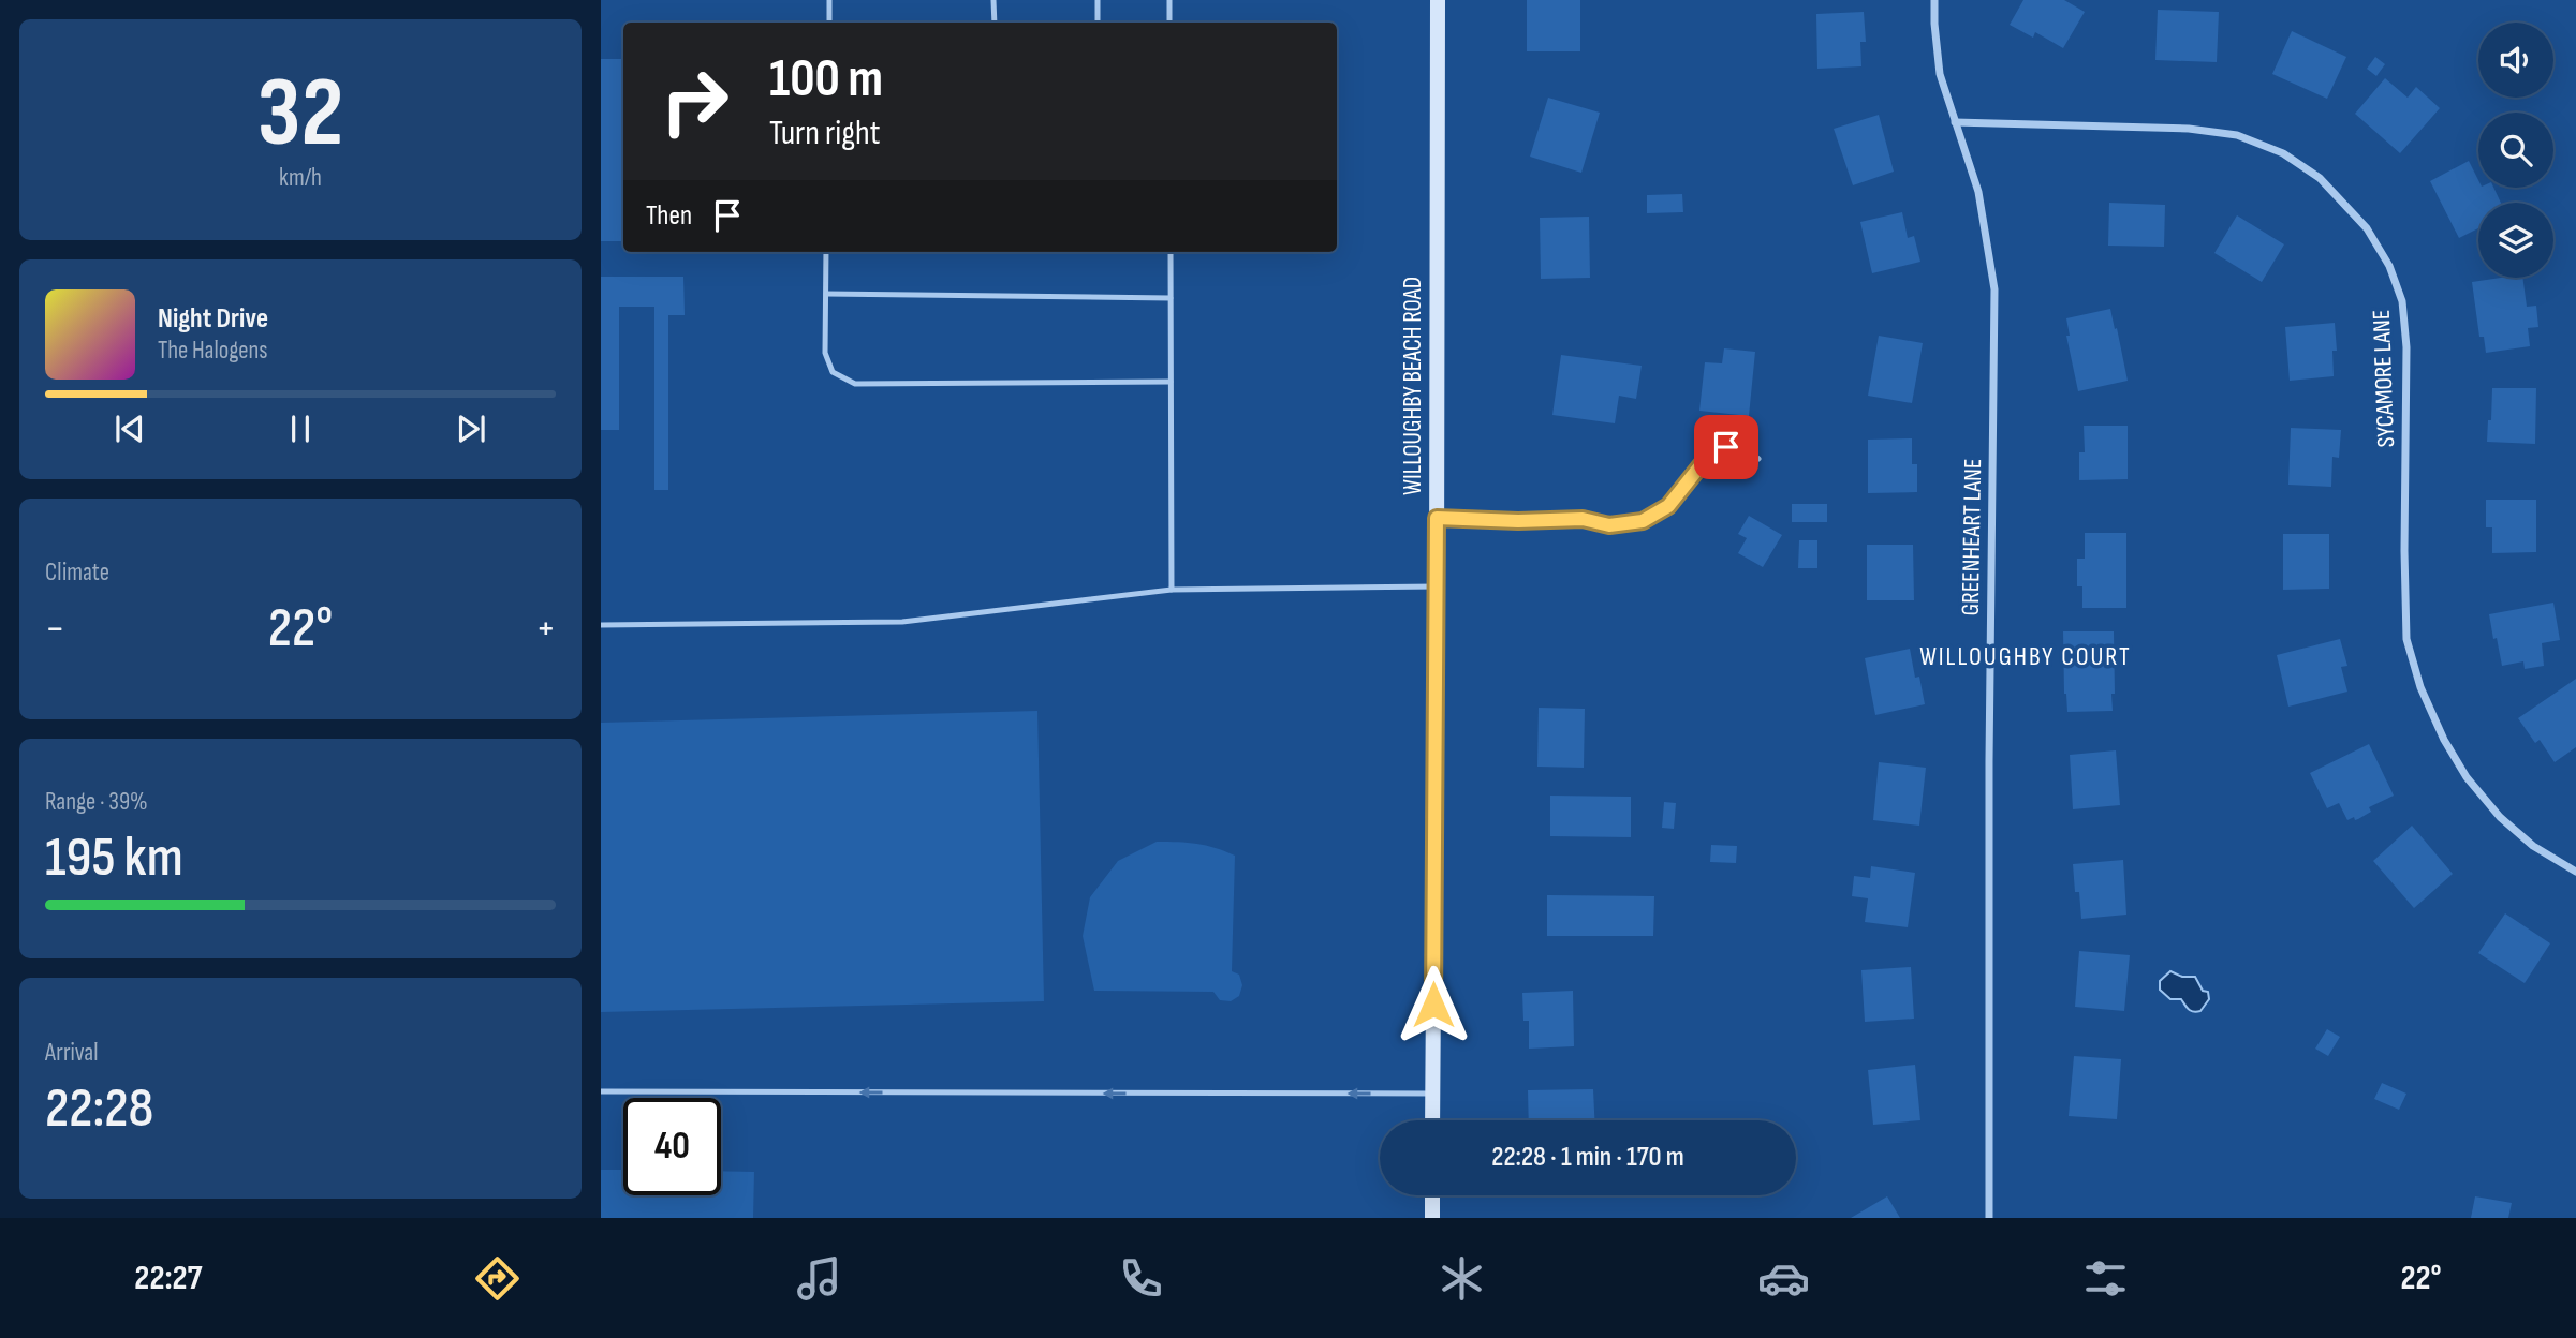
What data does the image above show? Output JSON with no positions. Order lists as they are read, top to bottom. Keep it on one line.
{"streets":{"street":["SYCAMORE LANE","WILLOUGHBY BEACH ROAD","GREENHEART LANE"]},"crossings":[["SYCAMORE LANE","GREENHEART LANE"]],"districts":["WILLOUGHBY COURT"],"page":{"tile":[["32","km/h"],"Climate",["Range · 39%","195 km"],["Arrival","22:28"]],"turn":["100 m","Turn right"],"then":"Then","song":["Night Drive","The Halogens"],"heat":["−","22°","+"],"limit":"40","trip":"22:28 · 1 min · 170 m","tabs":["22:27","22°"]}}
